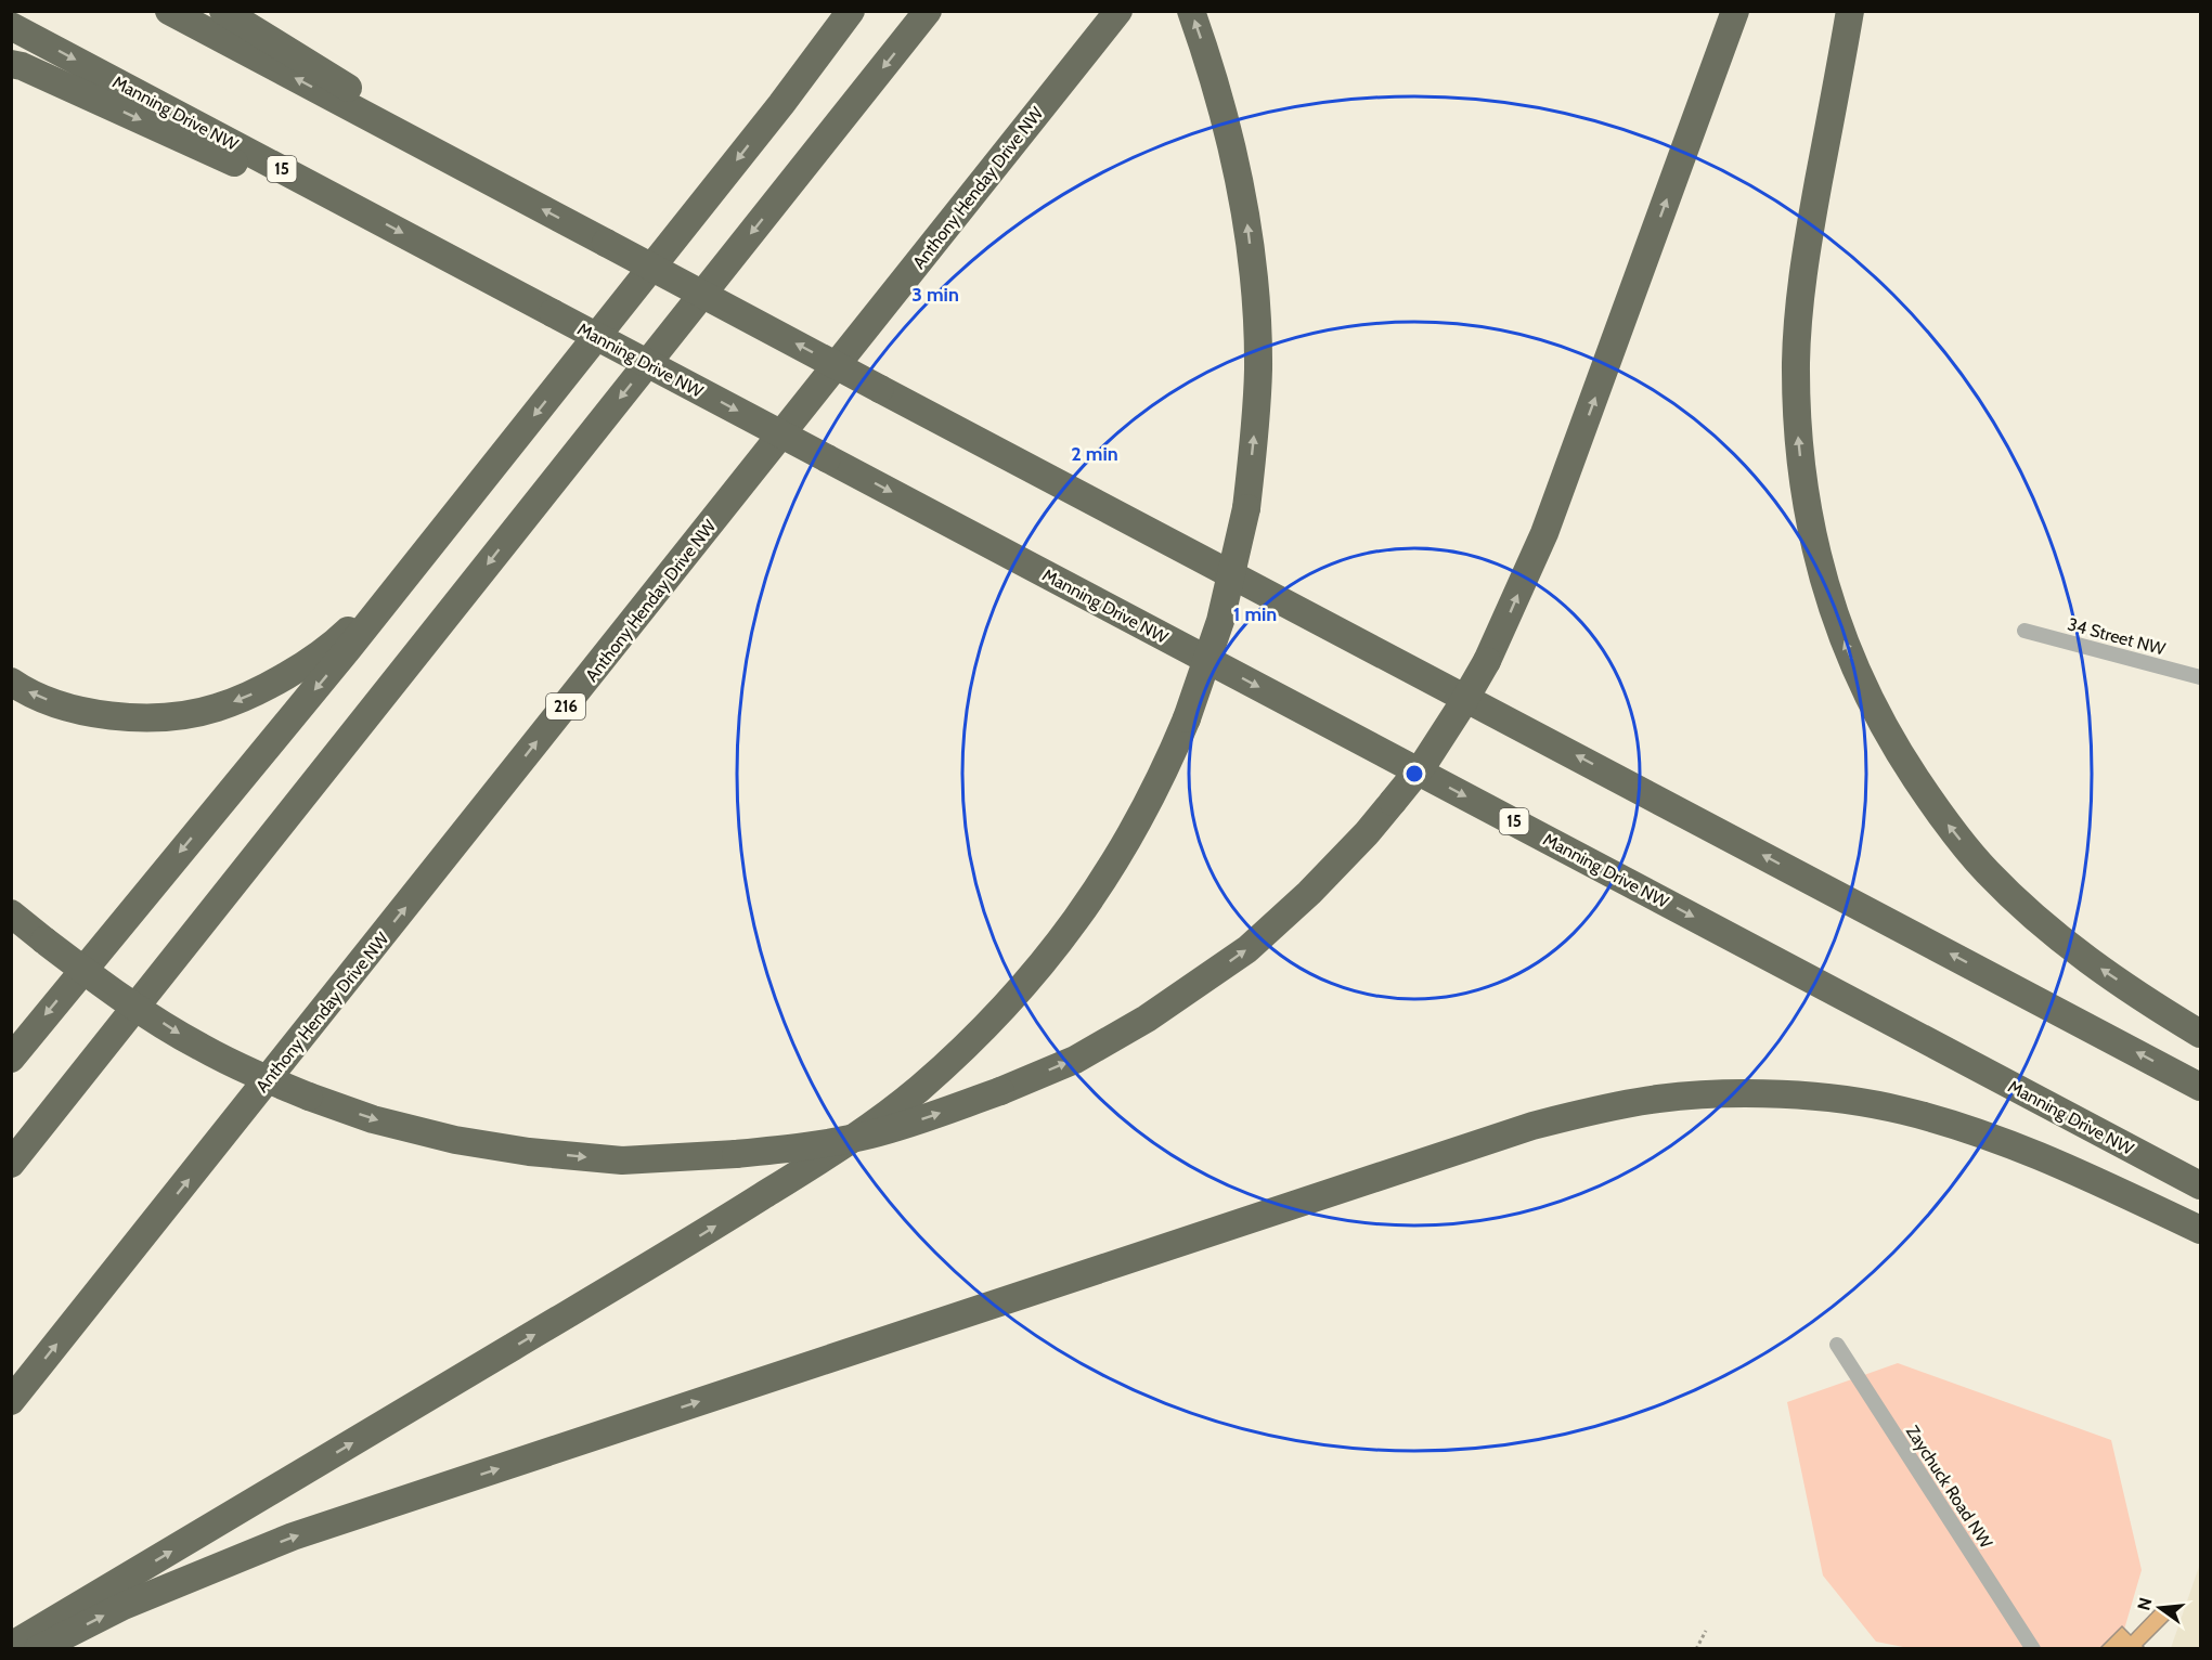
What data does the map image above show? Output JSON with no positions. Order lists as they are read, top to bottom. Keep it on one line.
{"streets":{"highway":["Manning Drive NW","15","Anthony Henday Drive NW","216"],"street":["34 Street NW","Zaychuck Road NW"]},"north":"left","rings":["3 min","2 min","1 min"]}
